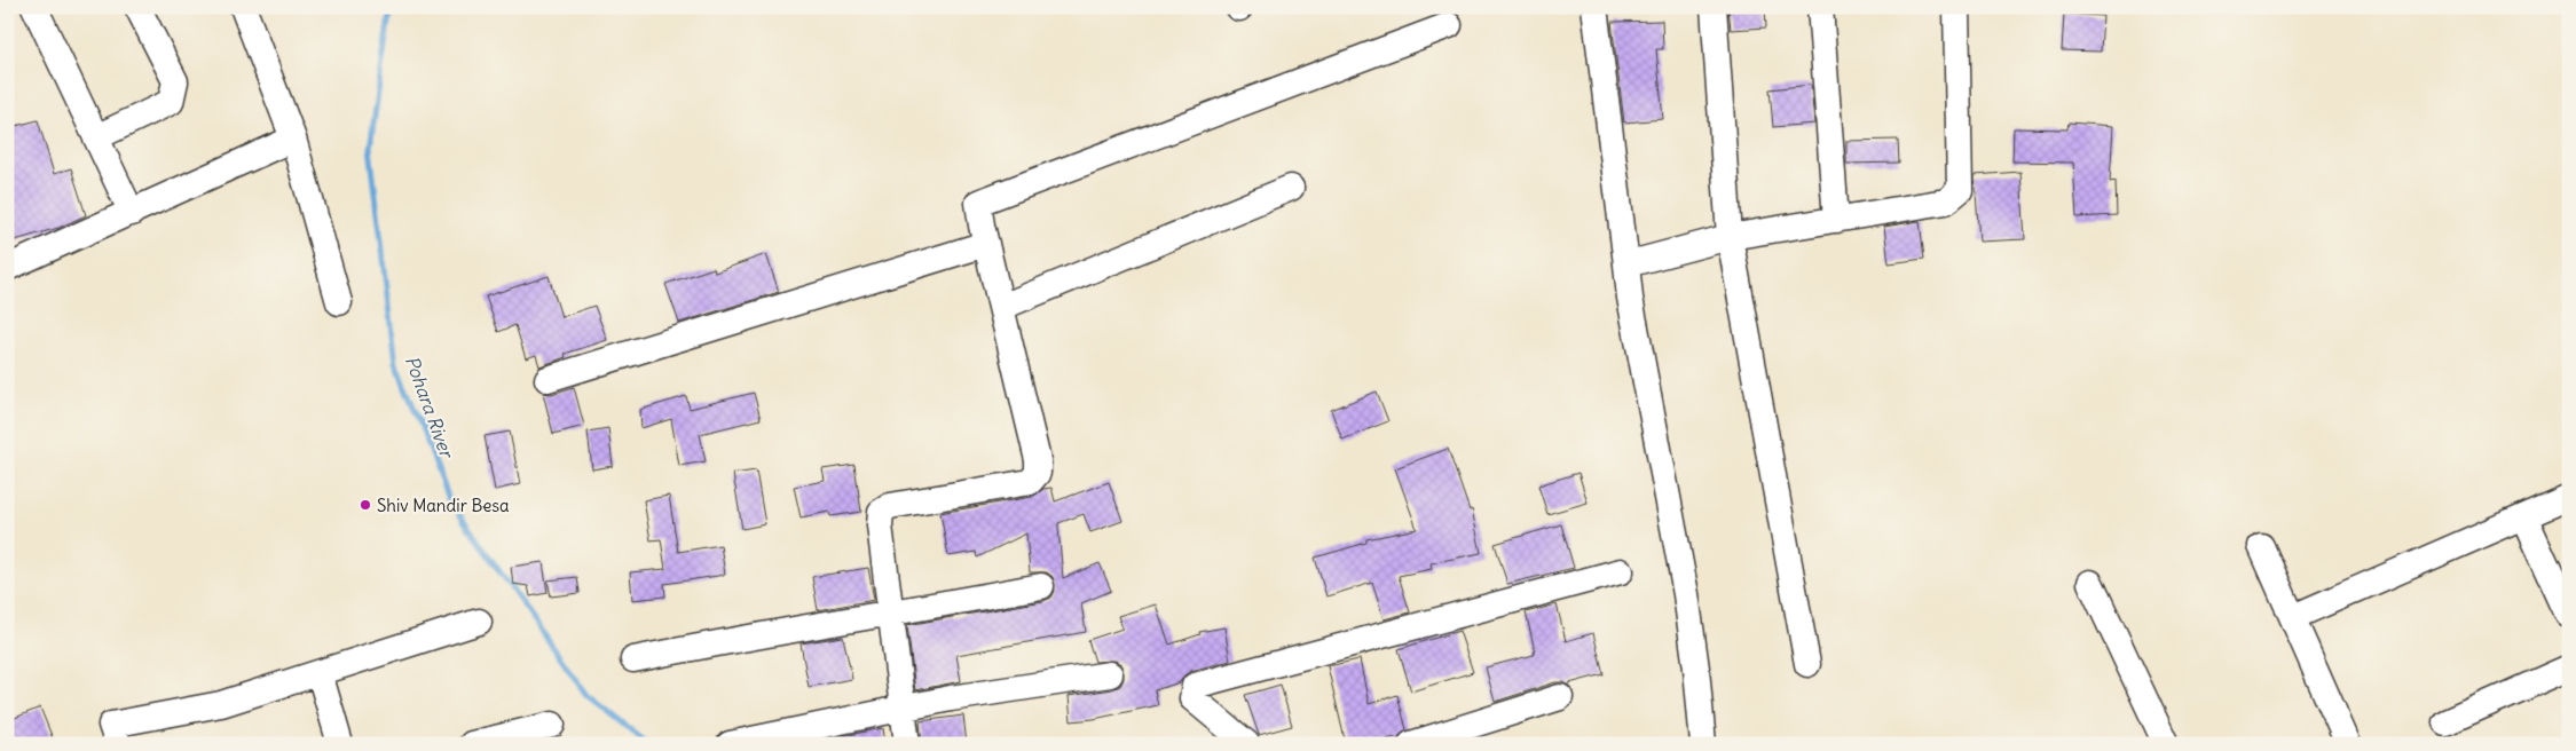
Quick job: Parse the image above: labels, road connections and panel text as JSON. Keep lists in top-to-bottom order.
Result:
{
  "water": ["Pohara River"],
  "places": ["Shiv Mandir Besa"]
}
